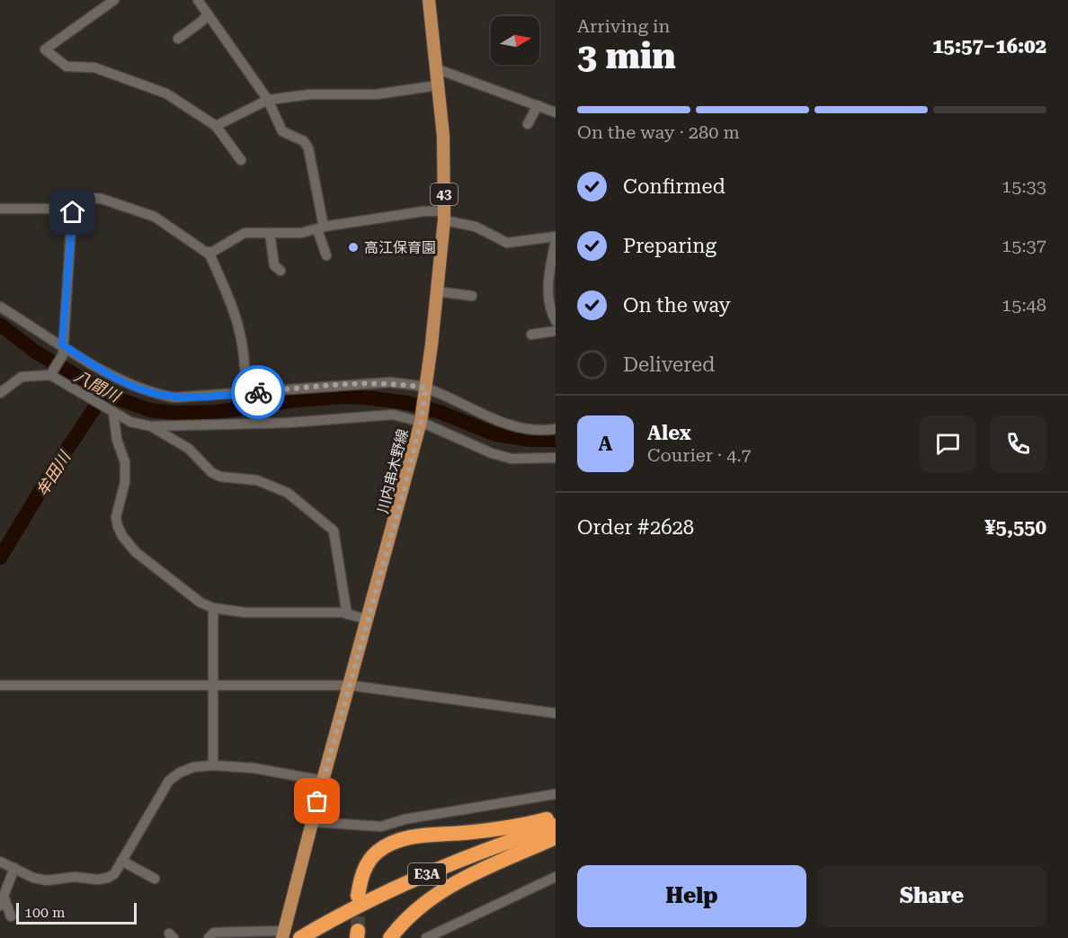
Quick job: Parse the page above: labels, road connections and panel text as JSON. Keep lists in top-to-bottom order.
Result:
{
  "streets": {
    "highway": ["E3A"],
    "main road": ["43", "川内串木野線"]
  },
  "water": ["八間川", "牟田川"],
  "places": ["高江保育園"],
  "scale_bar": "100 m",
  "north": "right",
  "page": {
    "heading": ["3 min", "Arriving in", "15:57–16:02"],
    "panel": [
      "Alex",
      "Courier · 4.7",
      "Order #2628",
      "¥5,550"
    ],
    "bar": "On the way · 280 m",
    "list": [
      ["Confirmed", "15:33"],
      ["Preparing", "15:37"],
      ["On the way", "15:48"],
      "Delivered"
    ],
    "round": "A",
    "buttons": ["Help", "Share"],
    "scale": "100 m"
  }
}
